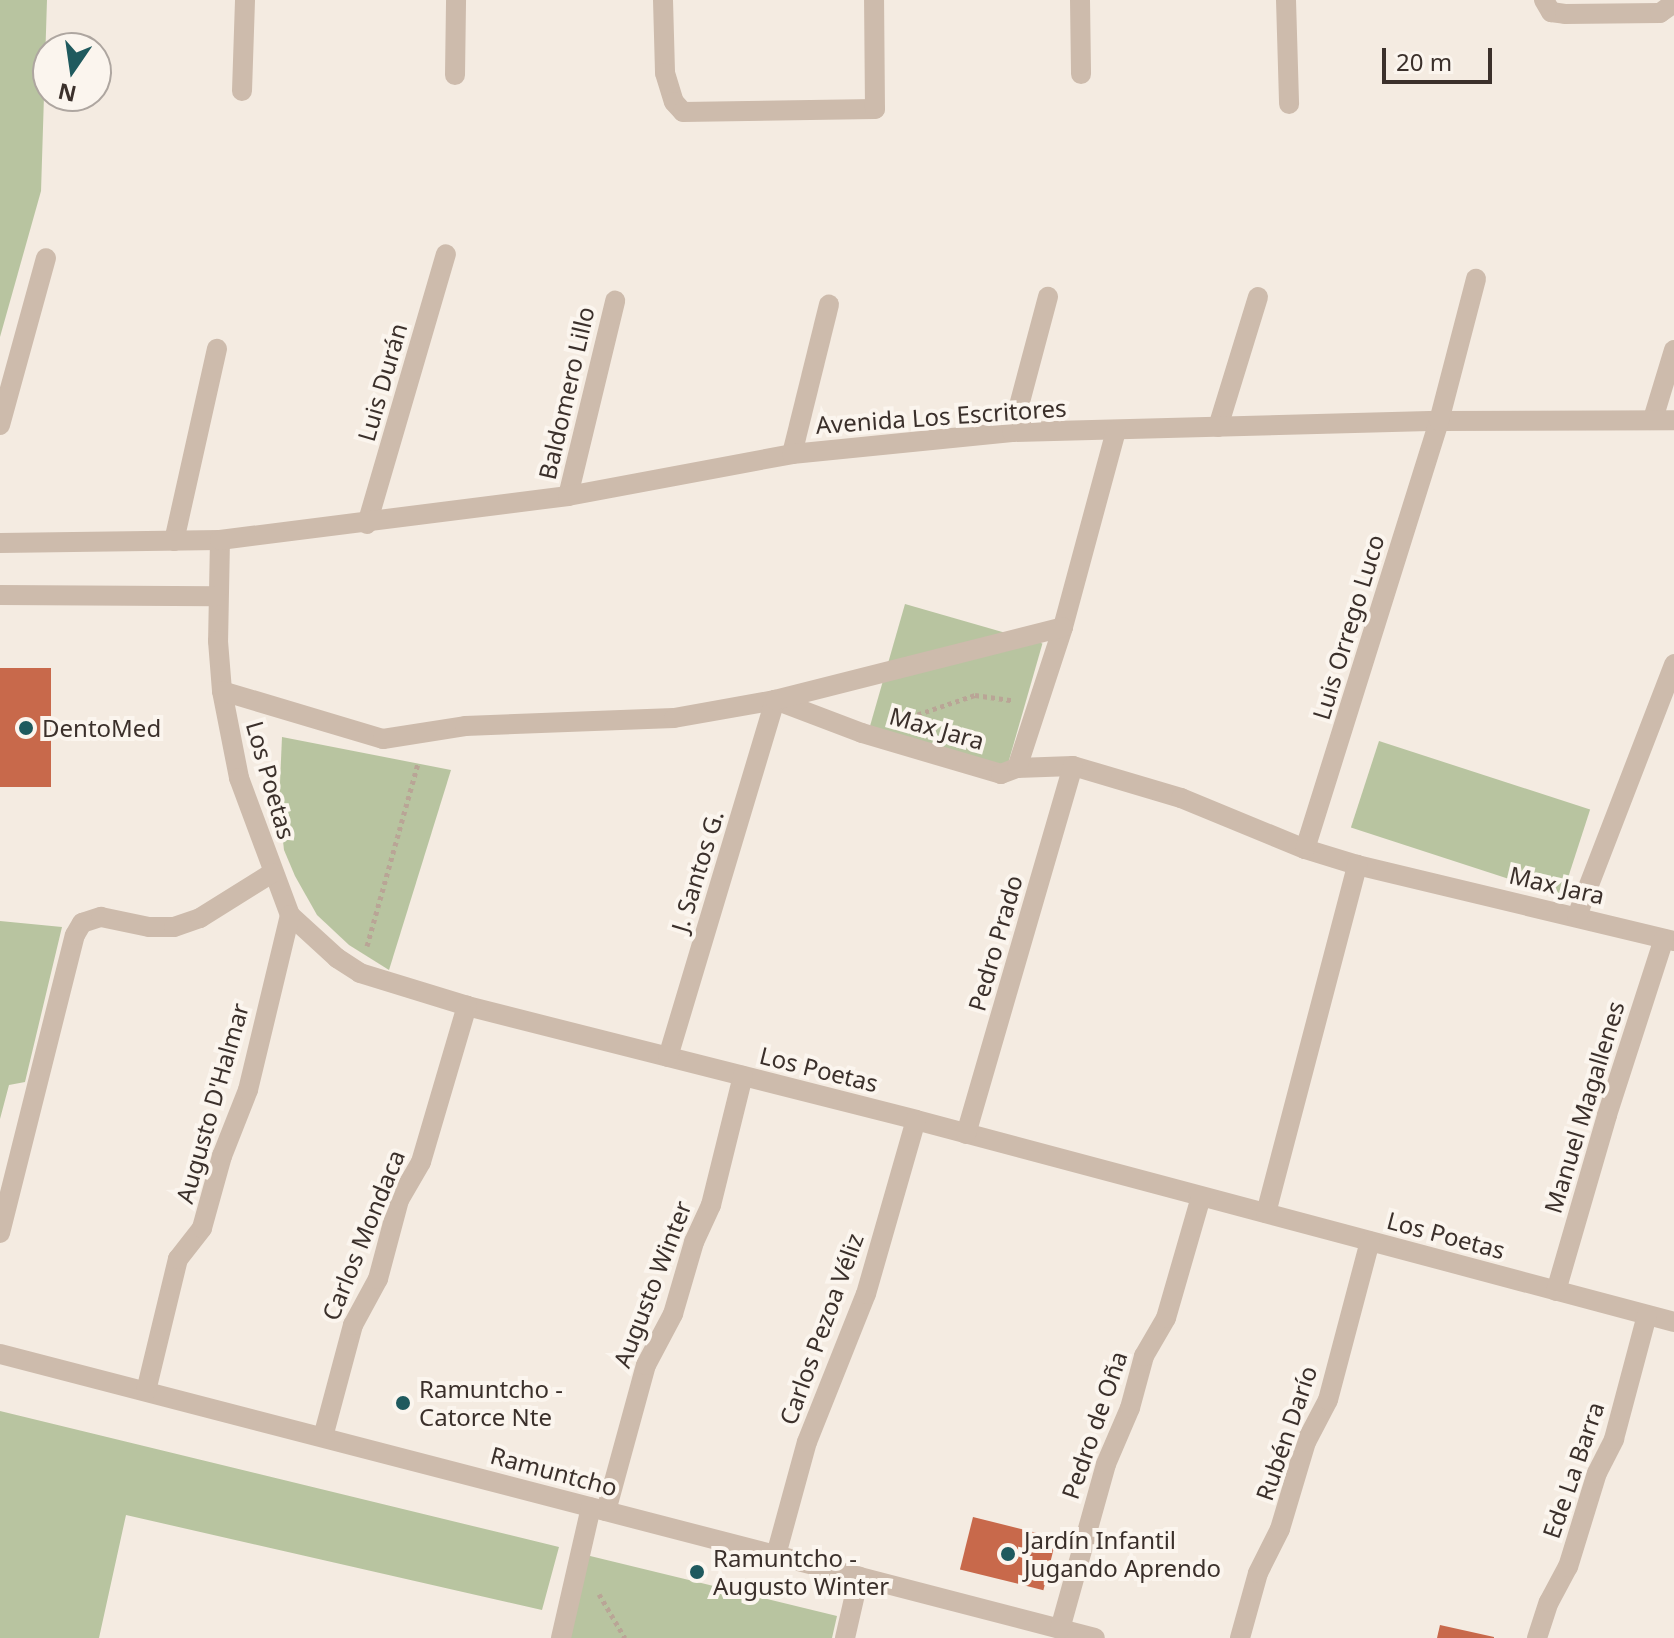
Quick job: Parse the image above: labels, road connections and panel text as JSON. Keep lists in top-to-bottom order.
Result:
{
  "streets": {
    "street": [
      "Luis Durán",
      "Baldomero Lillo",
      "Avenida Los Escritores",
      "Luis Orrego Luco",
      "Max Jara",
      "Los Poetas",
      "J. Santos G.",
      "Pedro Prado",
      "Augusto D'Halmar",
      "Manuel Magallenes",
      "Carlos Mondaca",
      "Augusto Winter",
      "Carlos Pezoa Véliz",
      "Pedro de Oña",
      "Rubén Darío",
      "Ede La Barra",
      "Ramuntcho"
    ]
  },
  "crossings": [
    ["Luis Durán", "Avenida Los Escritores"],
    ["Baldomero Lillo", "Avenida Los Escritores"],
    ["Avenida Los Escritores", "Luis Orrego Luco"],
    ["Luis Orrego Luco", "Max Jara"],
    ["Max Jara", "J. Santos G."],
    ["Max Jara", "Pedro Prado"],
    ["Max Jara", "Manuel Magallenes"],
    ["Los Poetas", "J. Santos G."],
    ["Los Poetas", "Pedro Prado"],
    ["Los Poetas", "Augusto D'Halmar"],
    ["Los Poetas", "Manuel Magallenes"],
    ["Los Poetas", "Carlos Mondaca"],
    ["Los Poetas", "Augusto Winter"],
    ["Los Poetas", "Carlos Pezoa Véliz"],
    ["Los Poetas", "Pedro de Oña"],
    ["Los Poetas", "Rubén Darío"],
    ["Los Poetas", "Ede La Barra"],
    ["Augusto D'Halmar", "Ramuntcho"],
    ["Carlos Mondaca", "Ramuntcho"],
    ["Augusto Winter", "Ramuntcho"],
    ["Carlos Pezoa Véliz", "Ramuntcho"],
    ["Pedro de Oña", "Ramuntcho"]
  ],
  "places": [
    "DentoMed",
    "Ramuntcho - Catorce Nte",
    "Jardín Infantil Jugando Aprendo",
    "Ramuntcho - Augusto Winter"
  ],
  "scale_bar": "20 m",
  "north": "bottom"
}
